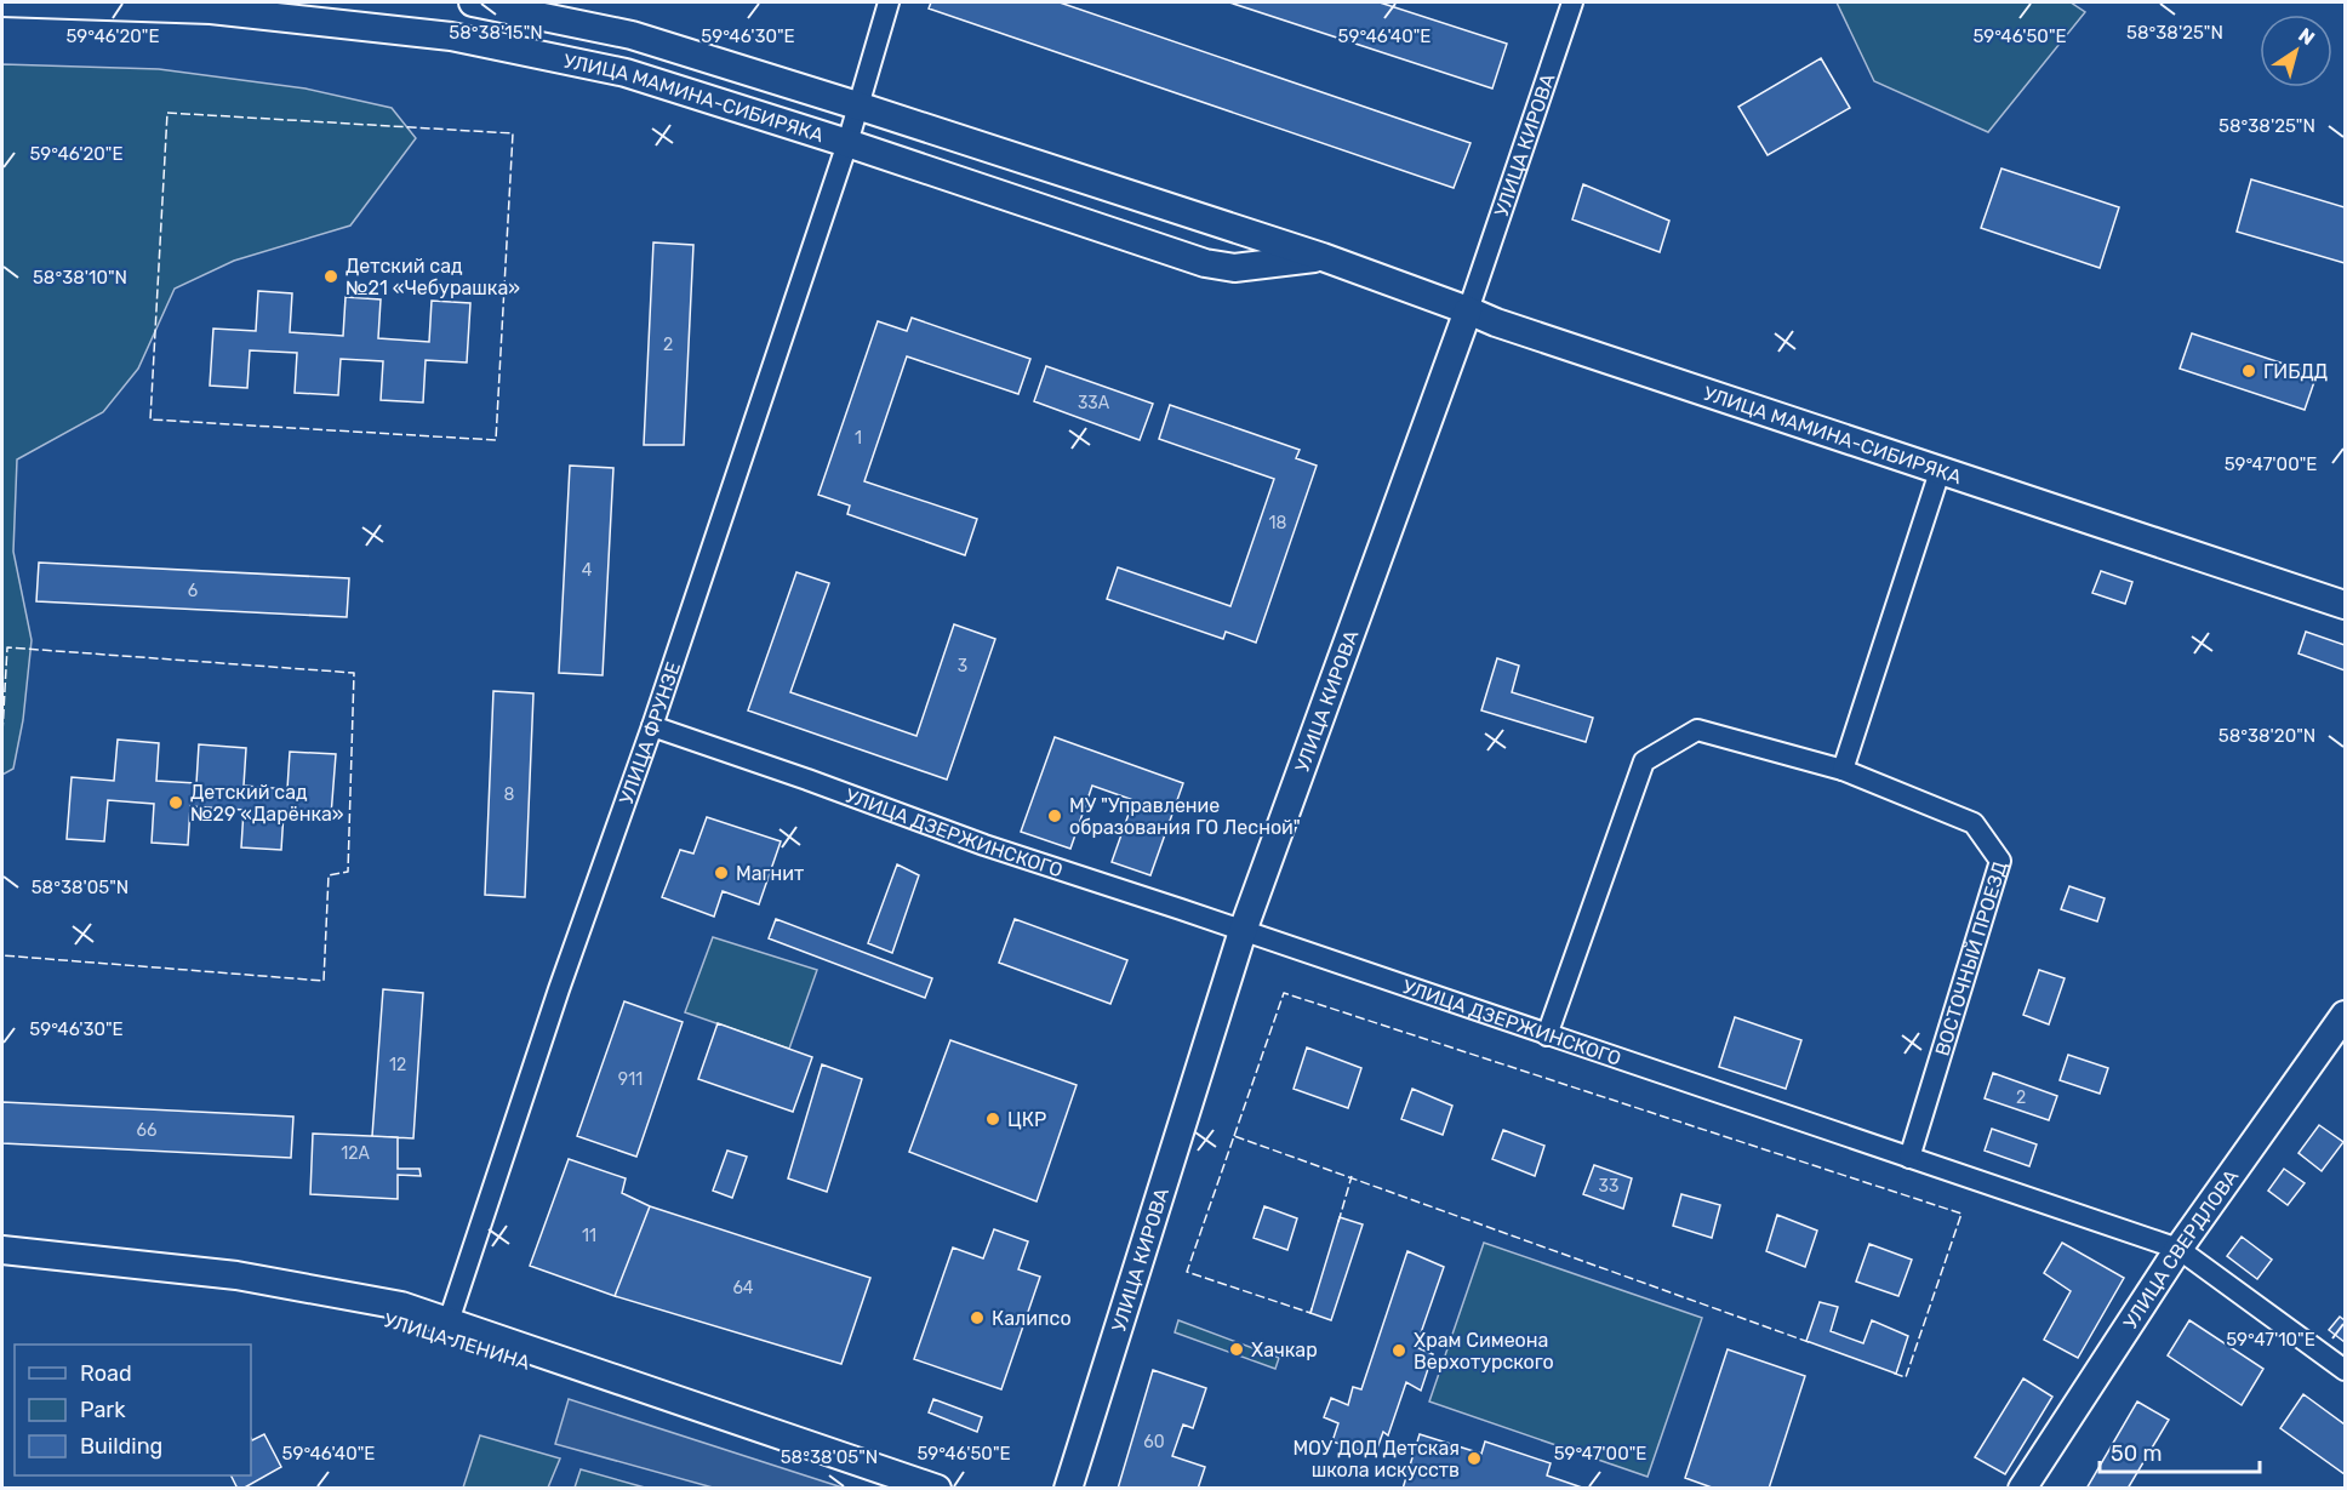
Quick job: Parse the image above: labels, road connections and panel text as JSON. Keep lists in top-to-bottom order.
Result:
{
  "streets": {
    "main road": [
      "УЛИЦА МАМИНА-СИБИРЯКА",
      "УЛИЦА КИРОВА",
      "УЛИЦА СВЕРДЛОВА",
      "УЛИЦА ЛЕНИНА"
    ],
    "street": ["УЛИЦА ФРУНЗЕ", "УЛИЦА ДЗЕРЖИНСКОГО", "ВОСТОЧНЫЙ ПРОЕЗД"]
  },
  "crossings": [
    ["УЛИЦА МАМИНА-СИБИРЯКА", "УЛИЦА КИРОВА"],
    ["УЛИЦА МАМИНА-СИБИРЯКА", "УЛИЦА ФРУНЗЕ"],
    ["УЛИЦА КИРОВА", "УЛИЦА ДЗЕРЖИНСКОГО"],
    ["УЛИЦА ФРУНЗЕ", "УЛИЦА ДЗЕРЖИНСКОГО"],
    ["УЛИЦА ФРУНЗЕ", "УЛИЦА ЛЕНИНА"],
    ["УЛИЦА ДЗЕРЖИНСКОГО", "ВОСТОЧНЫЙ ПРОЕЗД"],
    ["УЛИЦА ДЗЕРЖИНСКОГО", "УЛИЦА СВЕРДЛОВА"]
  ],
  "places": [
    "Детский сад №21 «Чебурашка»",
    "ГИБДД",
    "Детский сад №29 «Дарёнка»",
    "МУ \"Управление образования ГО Лесной\"",
    "Магнит",
    "ЦКР",
    "Калипсо",
    "Хачкар",
    "Храм Симеона Верхотурского",
    "МОУ ДОД Детская школа искусств"
  ],
  "house_numbers": [
    "2",
    "33А",
    "1",
    "18",
    "4",
    "6",
    "3",
    "8",
    "12",
    "911",
    "2",
    "66",
    "12А",
    "33",
    "11",
    "64",
    "60"
  ],
  "legend": ["Road", "Park", "Building"],
  "scale_bar": "50 m",
  "north": "top right",
  "coordinates": [
    "58°38'15\"N",
    "58°38'25\"N",
    "59°46'30\"E",
    "59°46'40\"E",
    "59°46'50\"E",
    "59°46'20\"E",
    "58°38'10\"N",
    "59°47'00\"E",
    "58°38'20\"N",
    "58°38'05\"N",
    "59°47'10\"E"
  ]
}
